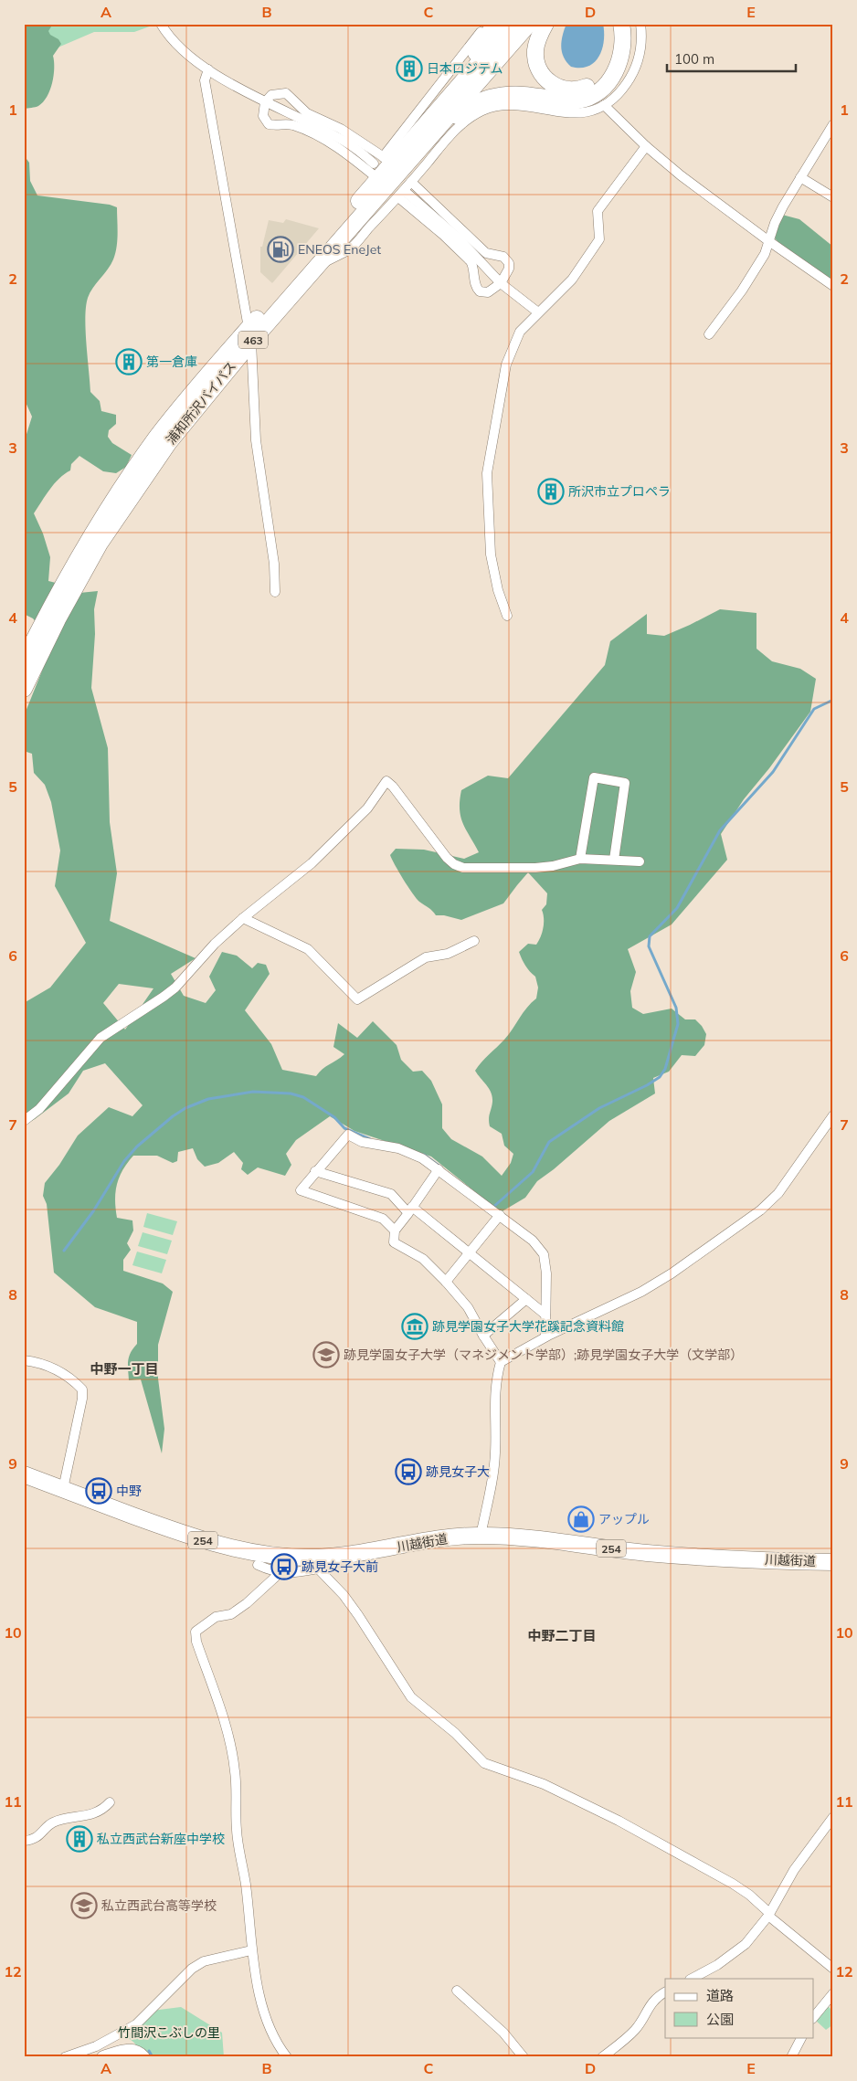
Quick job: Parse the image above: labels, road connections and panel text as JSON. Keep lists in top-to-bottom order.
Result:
{
  "streets": {
    "highway": [
      "463",
      "浦和所沢バイパス",
      "254",
      "川越街道"
    ]
  },
  "districts": ["中野一丁目", "中野二丁目"],
  "parks": ["竹間沢こぶしの里"],
  "places": {
    "building": [
      "日本ロジテム",
      "第一倉庫",
      "所沢市立プロペラ",
      "私立西武台新座中学校"
    ],
    "fuel station": ["ENEOS EneJet"],
    "museum": ["跡見学園女子大学花蹊記念資料館"],
    "school or university": ["跡見学園女子大学（マネジメント学部）;跡見学園女子大学（文学部）", "私立西武台高等学校"],
    "bus stop": ["跡見女子大", "中野", "跡見女子大前"],
    "shop": ["アップル"]
  },
  "legend": ["道路", "公園"],
  "scale_bar": "100 m",
  "grid": {
    "columns": [
      "A",
      "B",
      "C",
      "D",
      "E"
    ],
    "rows": [
      "1",
      "2",
      "3",
      "4",
      "5",
      "6",
      "7",
      "8",
      "9",
      "10",
      "11",
      "12"
    ]
  }
}
